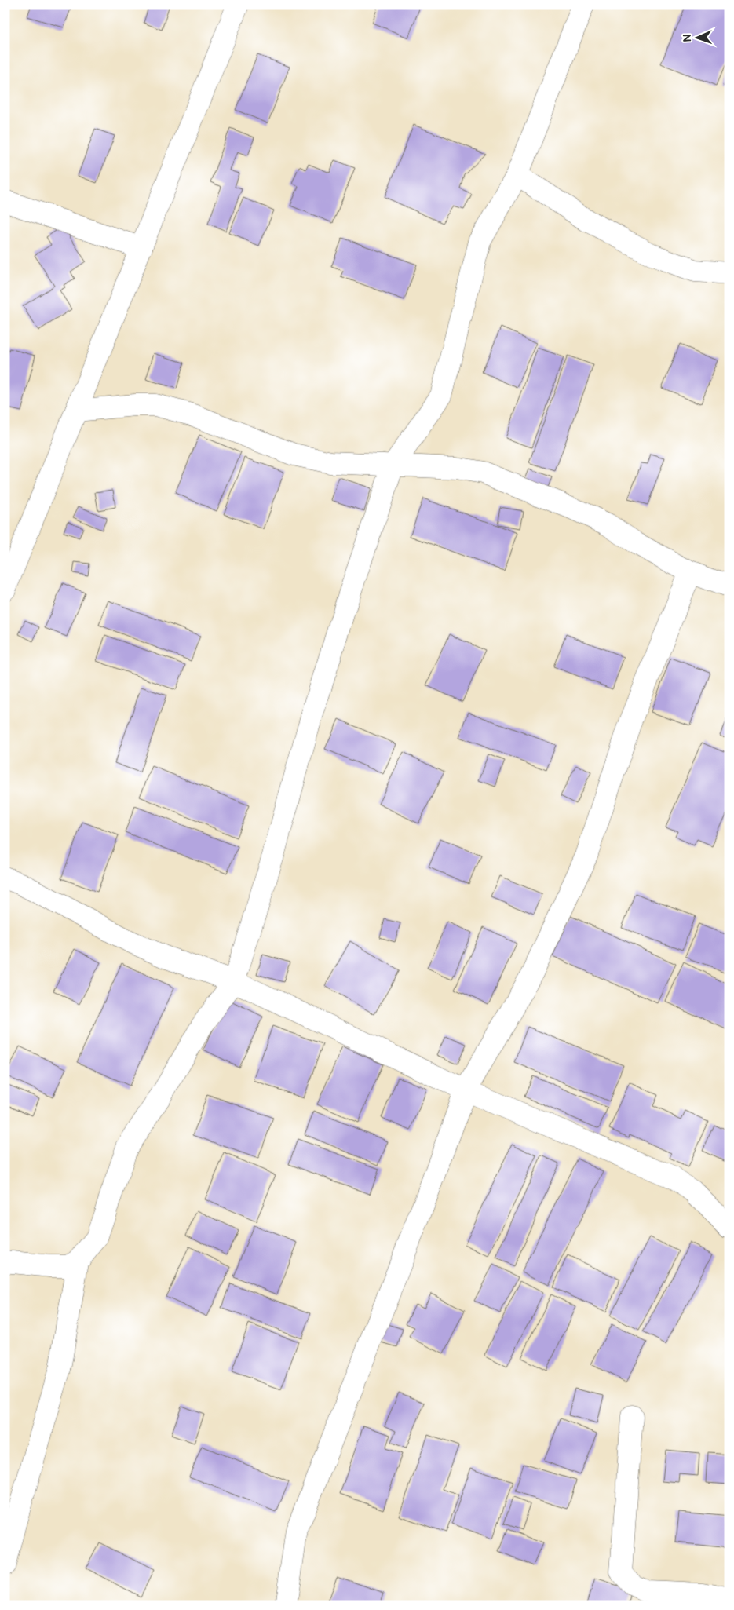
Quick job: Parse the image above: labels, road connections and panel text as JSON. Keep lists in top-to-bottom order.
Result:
{
  "north": "left"
}
